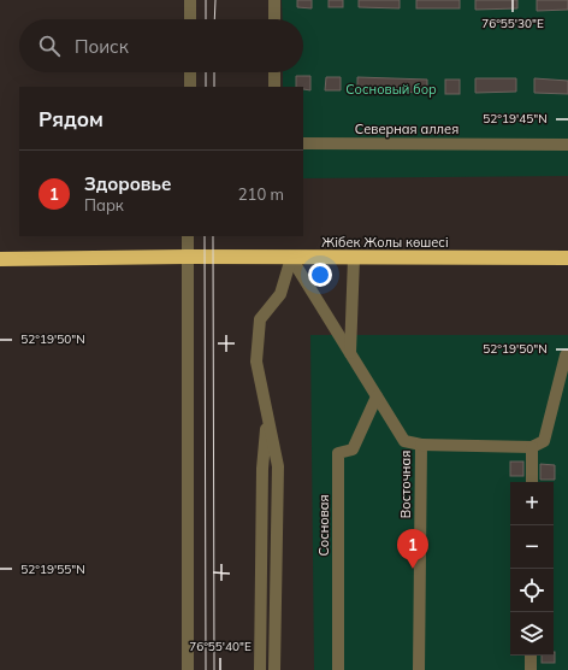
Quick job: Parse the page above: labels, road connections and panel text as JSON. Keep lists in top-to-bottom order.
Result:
{
  "streets": {
    "highway": ["Жібек Жолы көшесі"],
    "street": ["Северная аллея", "Восточная", "Сосновая"]
  },
  "crossings": [
    ["Жібек Жолы көшесі", "Восточная"],
    ["Восточная", "Сосновая"]
  ],
  "parks": ["Сосновый бор"],
  "page": {
    "search": "Поиск",
    "heading": "Рядом",
    "list": [
      {
        "mark": "1",
        "name": "Здоровье",
        "note": "Парк",
        "value": "210 m"
      }
    ],
    "map_buttons": ["+", "−"],
    "pins": "1"
  },
  "coordinates": [
    "76°55'30\"E",
    "52°19'45\"N",
    "52°19'50\"N",
    "52°19'55\"N",
    "76°55'40\"E"
  ]
}
